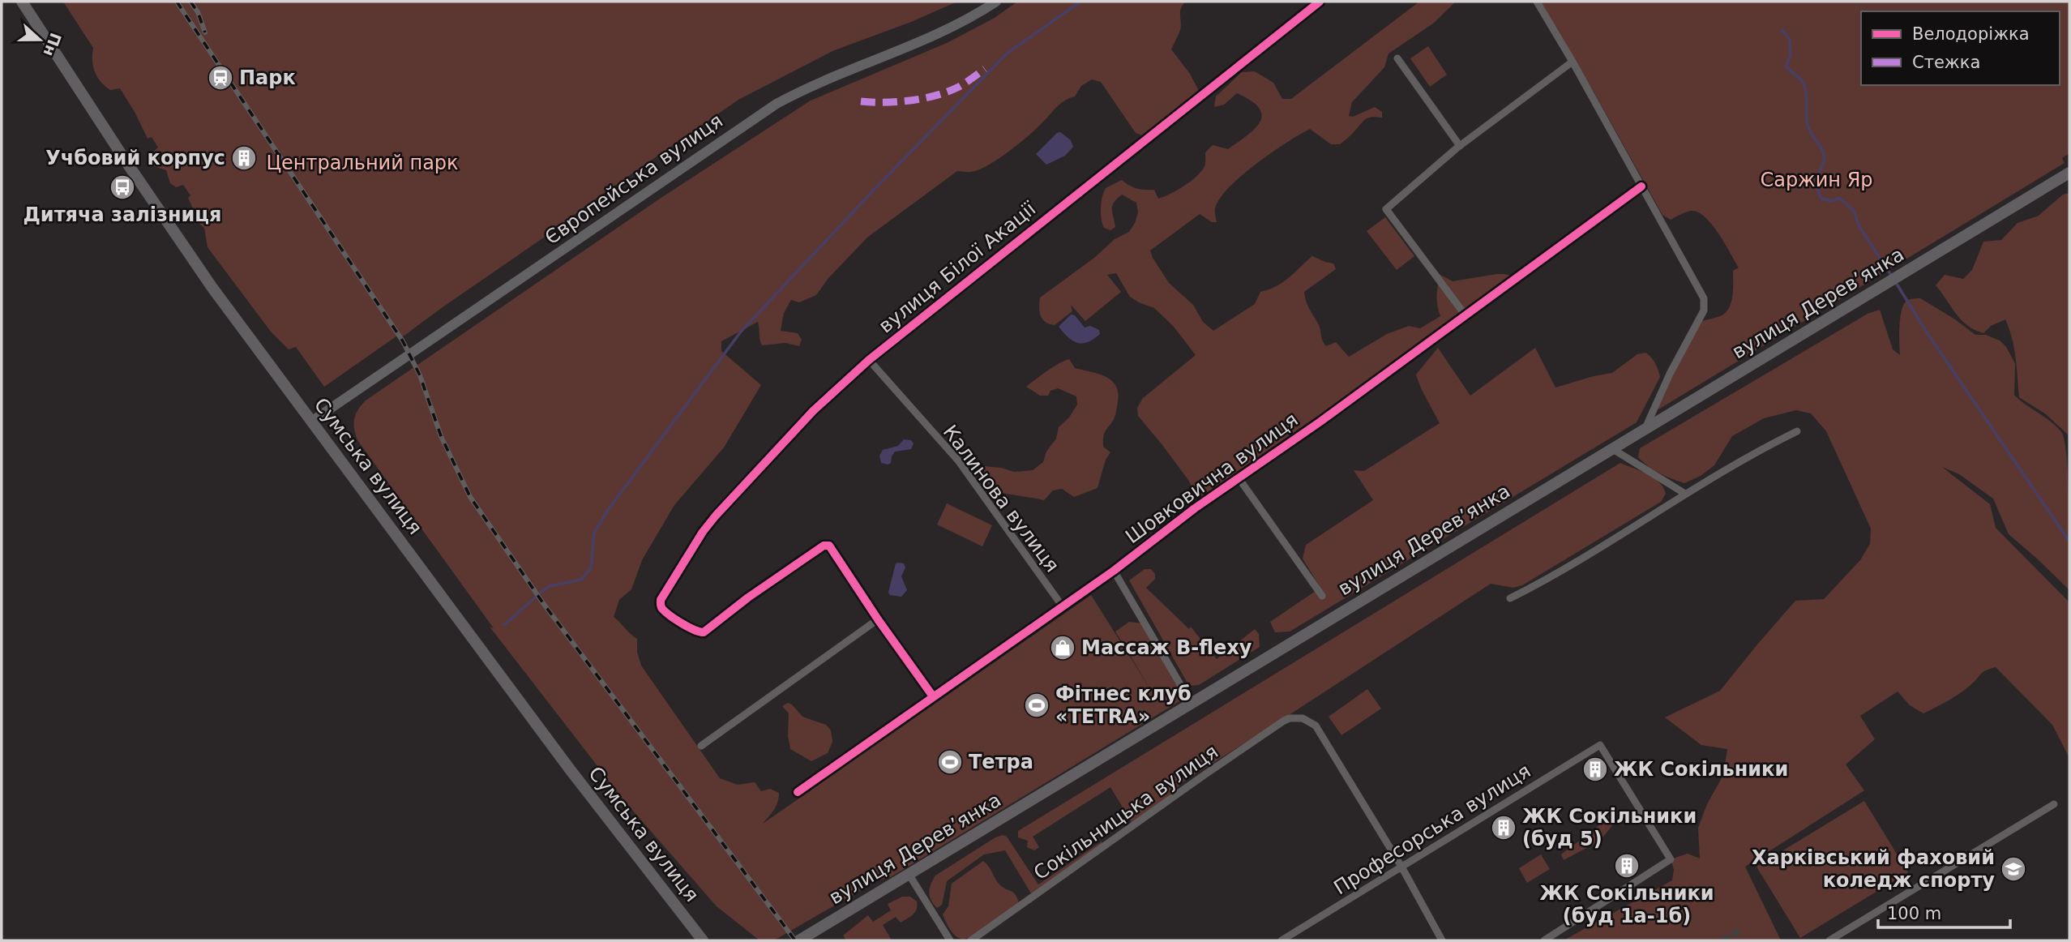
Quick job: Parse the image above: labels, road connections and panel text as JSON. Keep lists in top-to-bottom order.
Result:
{
  "streets": {
    "main road": ["Європейська вулиця", "вулиця Дерев’янка", "Сумська вулиця"],
    "street": [
      "вулиця Білої Акації",
      "Шовковична вулиця",
      "Калинова вулиця",
      "Сокільницька вулиця",
      "Професорська вулиця"
    ]
  },
  "crossings": [
    ["Європейська вулиця", "Сумська вулиця"],
    ["вулиця Білої Акації", "Калинова вулиця"],
    ["Шовковична вулиця", "Калинова вулиця"],
    ["Сокільницька вулиця", "Професорська вулиця"]
  ],
  "parks": ["Центральний парк", "Саржин Яр"],
  "places": {
    "station": ["Парк"],
    "building": [
      "Учбовий корпус",
      "ЖК Сокільники",
      "ЖК Сокільники (буд 5)",
      "ЖК Сокільники (буд 1а-1б)"
    ],
    "bus stop": ["Дитяча залізниця"],
    "shop": ["Массаж B-flexy"],
    "sports": ["Фітнес клуб «TETRA»", "Тетра"],
    "school or university": ["Харківський фаховий коледж спорту"]
  },
  "legend": ["Велодоріжка", "Стежка"],
  "scale_bar": "100 m",
  "north": "right"
}
